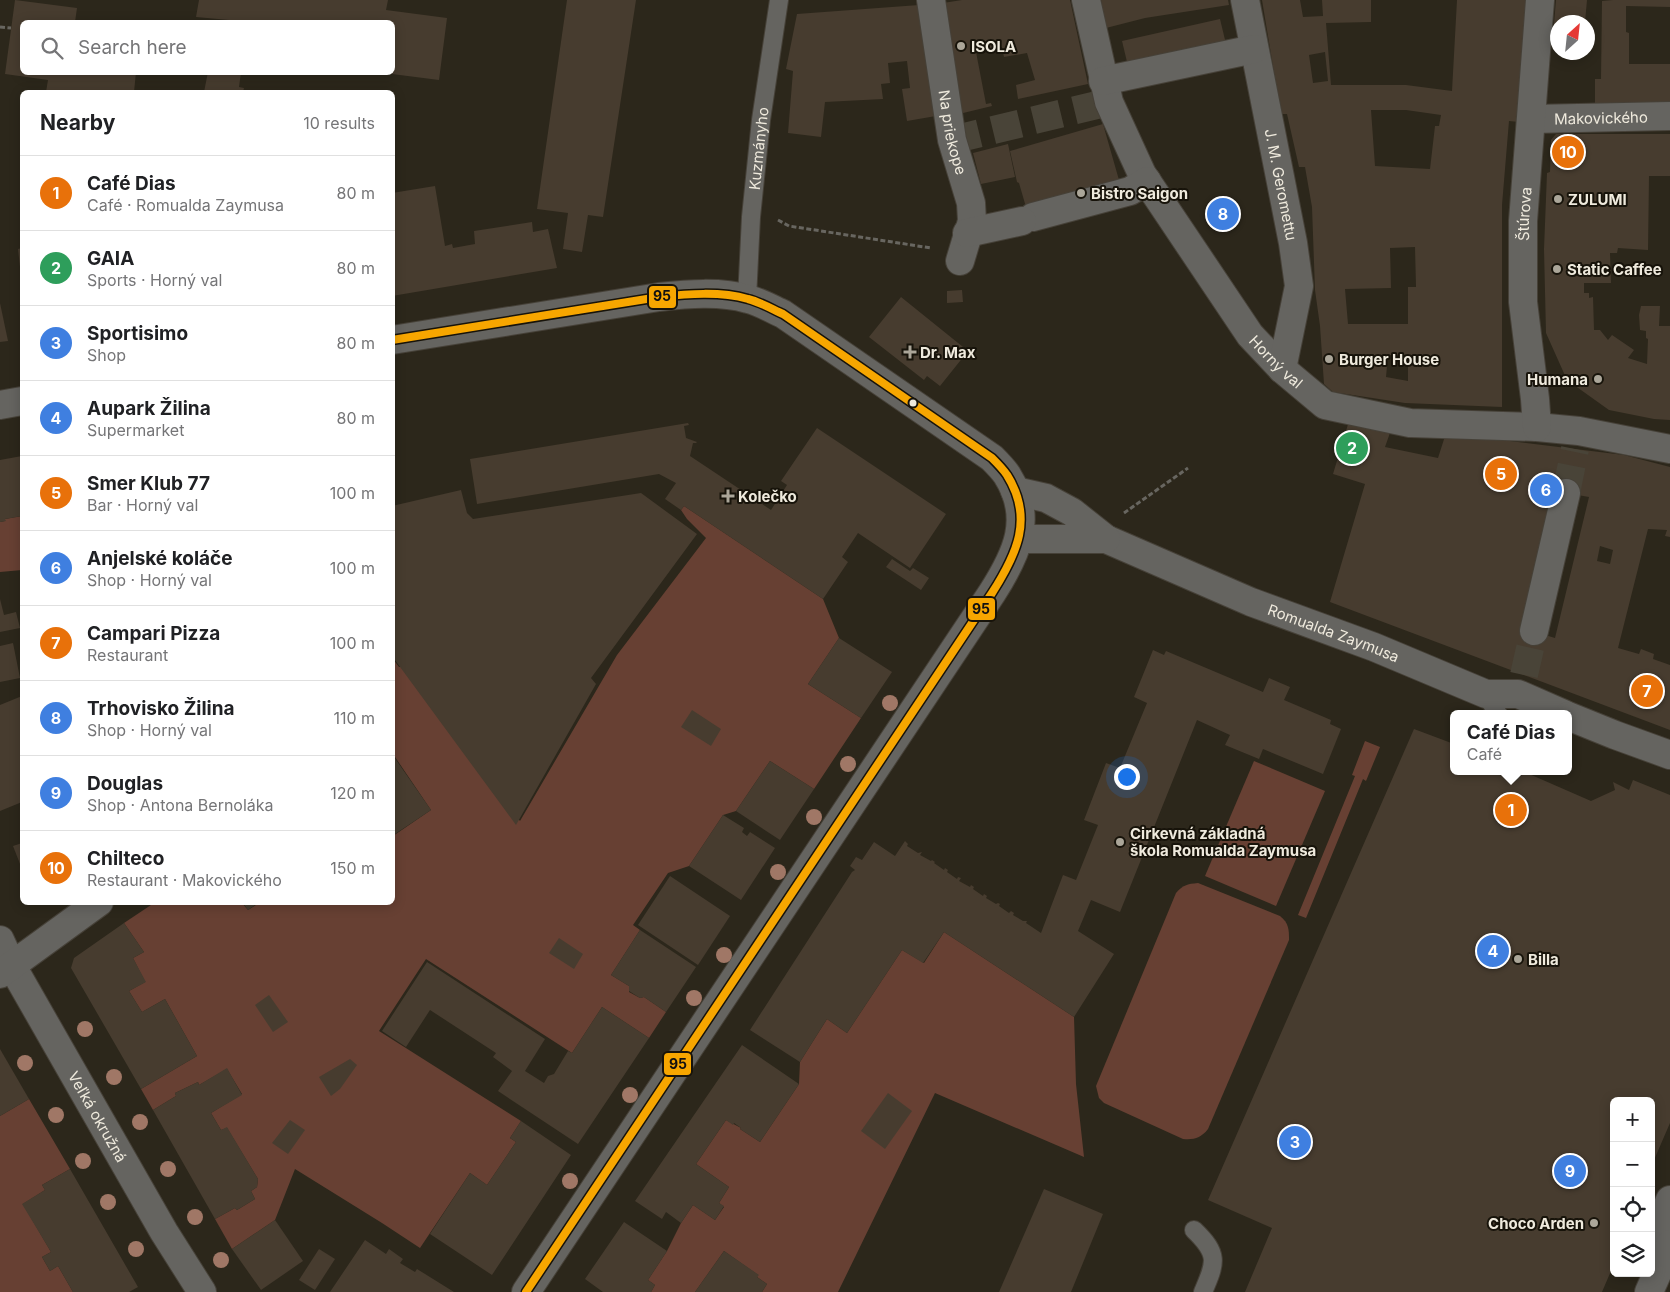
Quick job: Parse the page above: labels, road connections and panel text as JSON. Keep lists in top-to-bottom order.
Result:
{
  "streets": {
    "street": [
      "Makovického",
      "Na priekope",
      "J. M. Geromettu",
      "Štúrova",
      "Horný val",
      "Romualda Zaymusa",
      "Veľká okružná"
    ],
    "lane": ["Kuzmányho"]
  },
  "crossings": [
    ["Makovického", "Štúrova"],
    ["J. M. Geromettu", "Horný val"],
    ["Štúrova", "Horný val"]
  ],
  "places": {
    "other": [
      "ISOLA",
      "Bistro Saigon",
      "ZULUMI",
      "Static Caffee",
      "Burger House",
      "Humana",
      "Cirkevná základná škola Romualda Zaymusa",
      "Billa",
      "Choco Arden"
    ],
    "health": ["Dr. Max", "Kolečko"]
  },
  "lines": ["transit line 95"],
  "north": "top right",
  "page": {
    "search": "Search here",
    "heading": ["Nearby", "10 results"],
    "pins": [
      "10",
      "8",
      "2",
      "5",
      "6",
      "7",
      "1",
      "4",
      "3",
      "9"
    ],
    "list": [
      {
        "mark": "1",
        "name": "Café Dias",
        "note": "Café · Romualda Zaymusa",
        "value": "80 m"
      },
      {
        "mark": "2",
        "name": "GAIA",
        "note": "Sports · Horný val",
        "value": "80 m"
      },
      {
        "mark": "3",
        "name": "Sportisimo",
        "note": "Shop",
        "value": "80 m"
      },
      {
        "mark": "4",
        "name": "Aupark Žilina",
        "note": "Supermarket",
        "value": "80 m"
      },
      {
        "mark": "5",
        "name": "Smer Klub 77",
        "note": "Bar · Horný val",
        "value": "100 m"
      },
      {
        "mark": "6",
        "name": "Anjelské koláče",
        "note": "Shop · Horný val",
        "value": "100 m"
      },
      {
        "mark": "7",
        "name": "Campari Pizza",
        "note": "Restaurant",
        "value": "100 m"
      },
      {
        "mark": "8",
        "name": "Trhovisko Žilina",
        "note": "Shop · Horný val",
        "value": "110 m"
      },
      {
        "mark": "9",
        "name": "Douglas",
        "note": "Shop · Antona Bernoláka",
        "value": "120 m"
      },
      {
        "mark": "10",
        "name": "Chilteco",
        "note": "Restaurant · Makovického",
        "value": "150 m"
      }
    ],
    "popup": ["Café Dias", "Café"],
    "map_buttons": ["+", "−"]
  }
}
